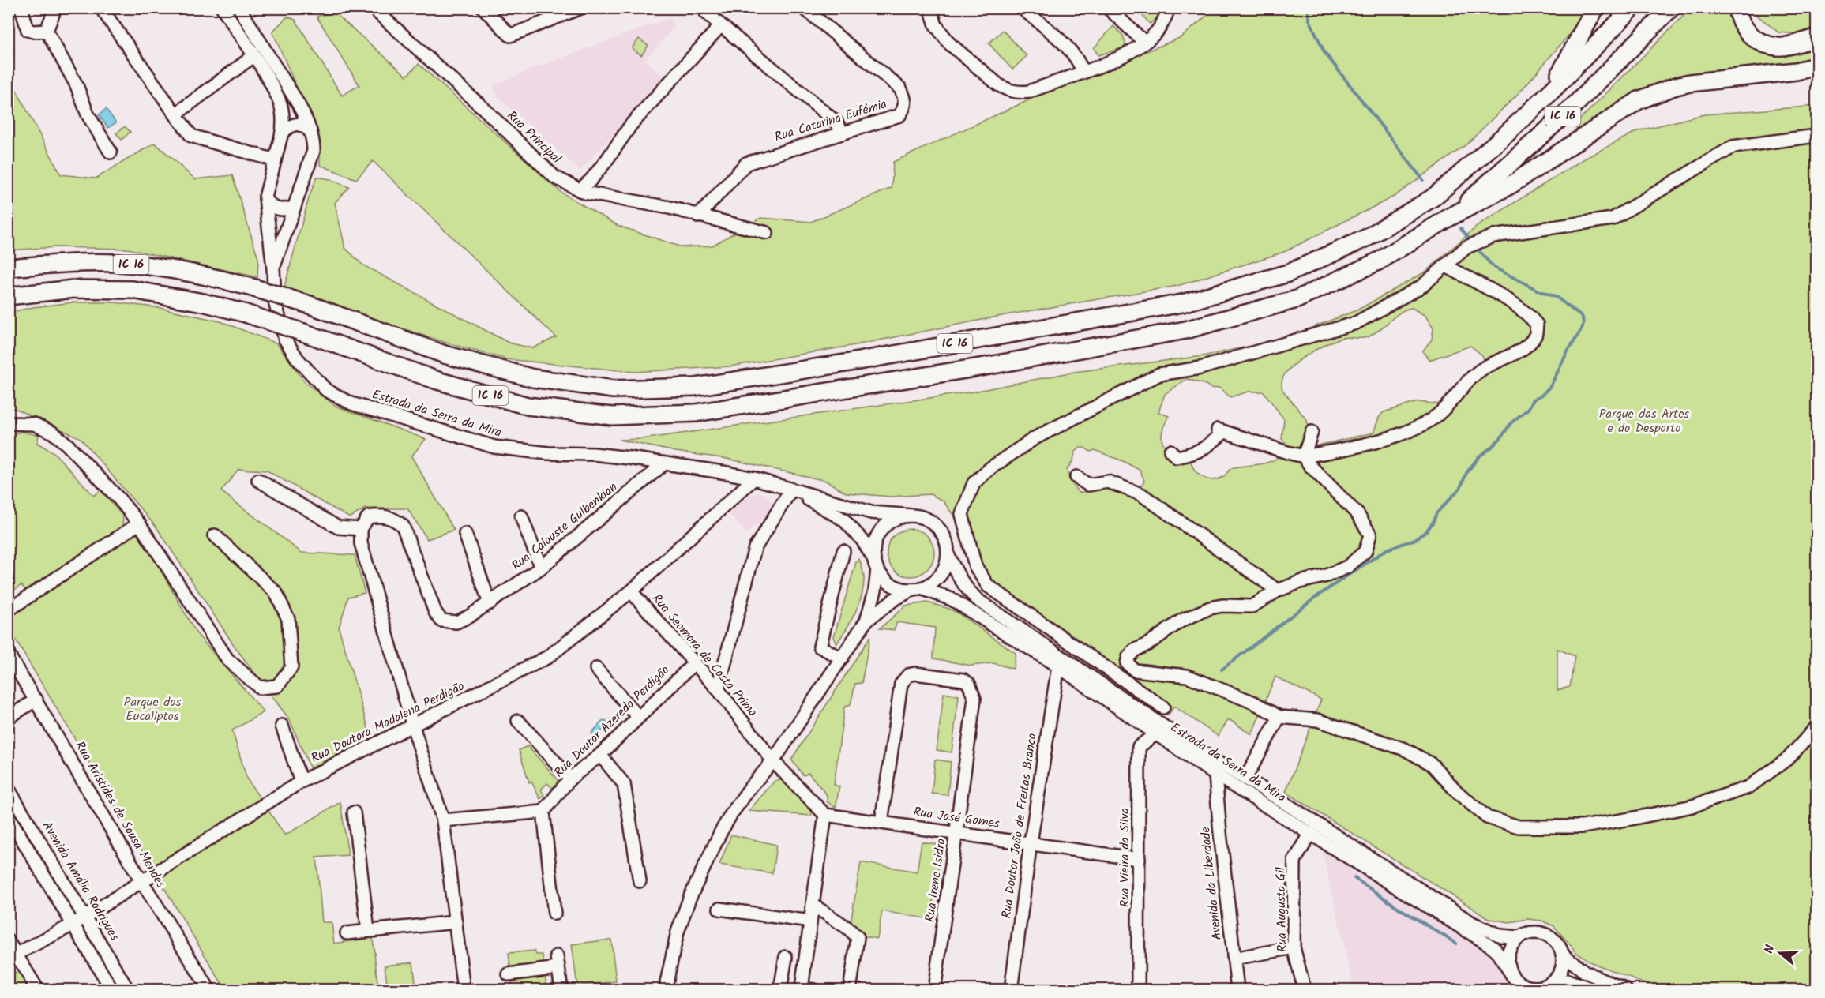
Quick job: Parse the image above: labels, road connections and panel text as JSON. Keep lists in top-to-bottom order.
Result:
{
  "streets": {
    "highway": ["IC 16"],
    "street": [
      "Rua Catarina Eufémia",
      "Rua Principal",
      "Estrada da Serra da Mira",
      "Rua Calouste Gulbenkian",
      "Rua Seomora de Costa Primo",
      "Rua Doutor Azeredo Perdigão",
      "Rua Doutora Madalena Perdigão",
      "Rua Aristides de Sousa Mendes",
      "Rua José Gomes",
      "Rua Doutor João de Freitas Branco",
      "Rua Vieira da Silva",
      "Rua Irene Isidro",
      "Avenida Amália Rodrigues",
      "Avenida da Liberdade",
      "Rua Augusto Gil"
    ]
  },
  "crossings": [
    ["Rua Catarina Eufémia", "Rua Principal"],
    ["Estrada da Serra da Mira", "Rua Calouste Gulbenkian"],
    ["Estrada da Serra da Mira", "Rua Doutora Madalena Perdigão"],
    ["Estrada da Serra da Mira", "Rua Doutor João de Freitas Branco"],
    ["Estrada da Serra da Mira", "Rua Vieira da Silva"],
    ["Estrada da Serra da Mira", "Avenida da Liberdade"],
    ["Estrada da Serra da Mira", "Rua Augusto Gil"],
    ["Rua Seomora de Costa Primo", "Rua Doutor Azeredo Perdigão"],
    ["Rua Seomora de Costa Primo", "Rua Doutora Madalena Perdigão"],
    ["Rua Seomora de Costa Primo", "Rua José Gomes"],
    ["Rua Doutora Madalena Perdigão", "Rua Aristides de Sousa Mendes"],
    ["Rua Doutora Madalena Perdigão", "Avenida Amália Rodrigues"],
    ["Rua José Gomes", "Rua Doutor João de Freitas Branco"],
    ["Rua José Gomes", "Rua Vieira da Silva"],
    ["Rua José Gomes", "Rua Irene Isidro"]
  ],
  "parks": ["Parque das Artes e do Desporto", "Parque dos Eucaliptos"],
  "north": "left"
}
